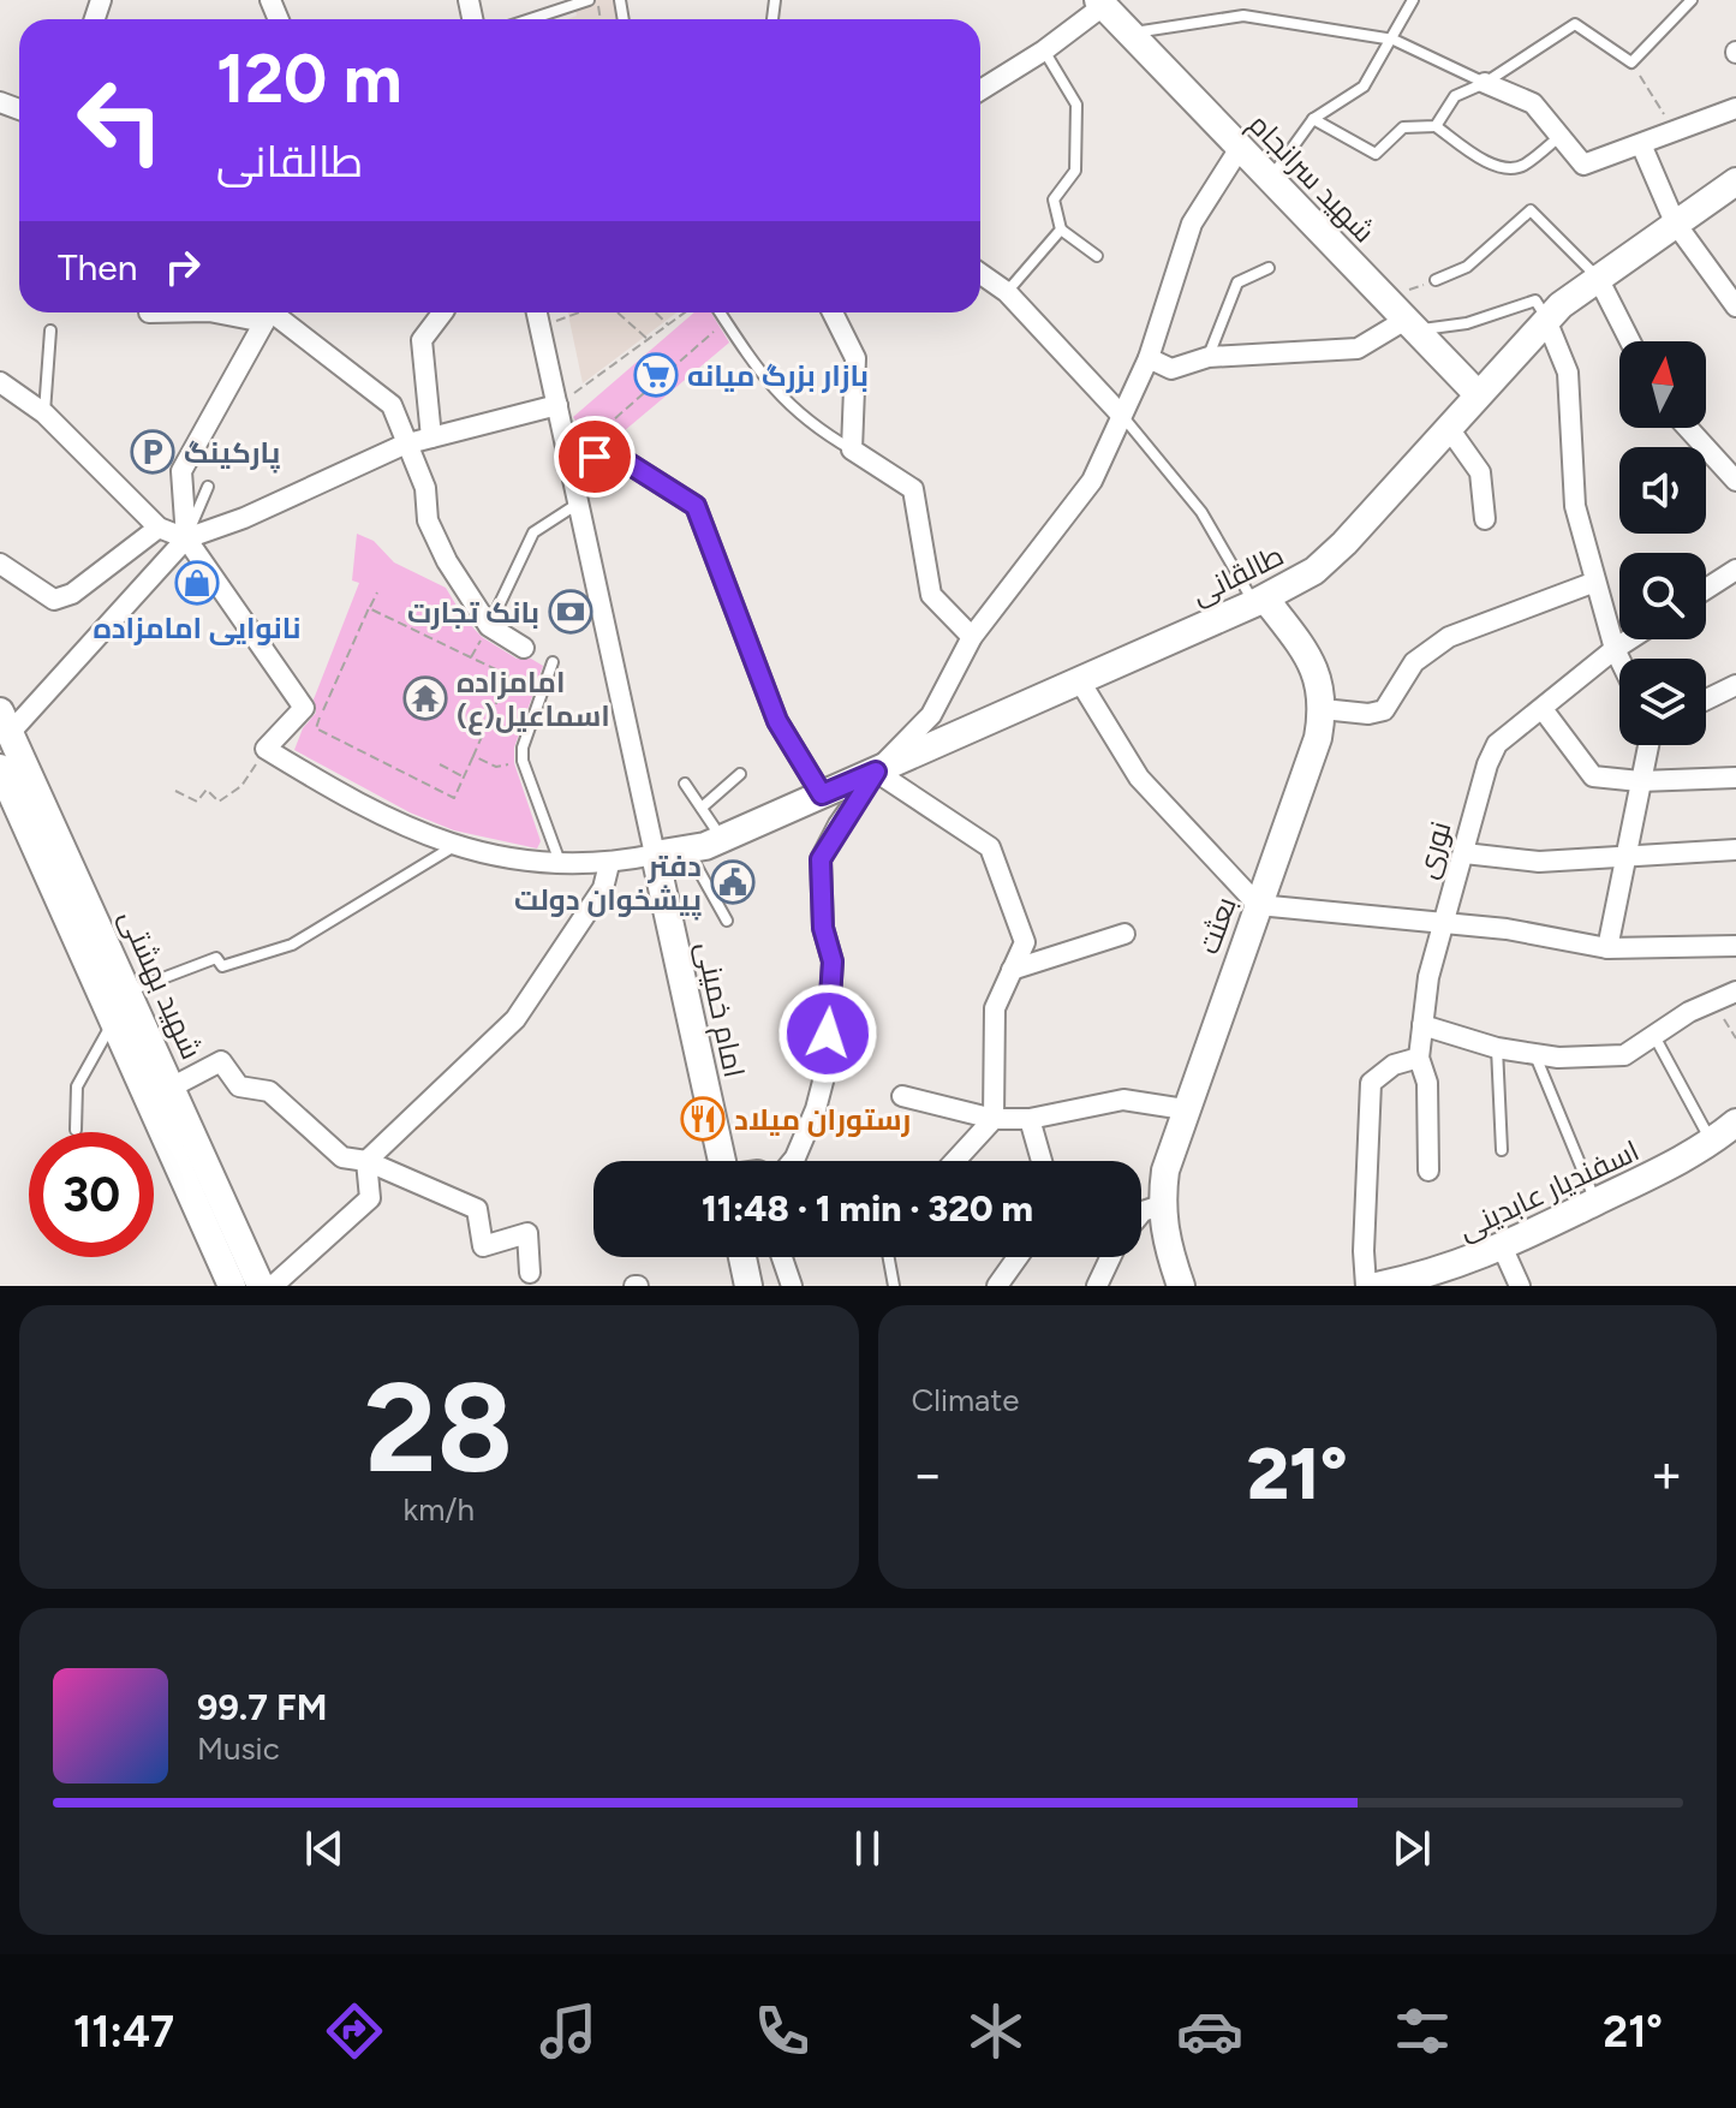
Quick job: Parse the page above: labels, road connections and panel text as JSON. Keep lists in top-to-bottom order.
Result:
{
  "streets": {
    "street": [
      "شهید سرانجام",
      "طالقانی",
      "نوری",
      "بعثت",
      "شهید بهشتی",
      "امام خمینی",
      "اسفندیار عابدینی"
    ]
  },
  "crossings": [
    ["شهید سرانجام", "طالقانی"],
    ["طالقانی", "بعثت"],
    ["طالقانی", "امام خمینی"]
  ],
  "places": {
    "supermarket": ["بازار بزرگ میانه"],
    "parking": ["پارکینگ"],
    "shop": ["نانوایی امامزاده"],
    "bank": ["بانک تجارت"],
    "temple": ["امامزاده اسماعیل(ع)"],
    "public building": ["دفتر پیشخوان دولت"],
    "restaurant": ["رستوران میلاد"]
  },
  "north": "top",
  "page": {
    "turn": ["120 m", "طالقانی"],
    "then": "Then",
    "limit": "30",
    "trip": "11:48 · 1 min · 320 m",
    "tile": [
      ["28", "km/h"],
      "Climate"
    ],
    "heat": ["−", "21°", "+"],
    "song": ["99.7 FM", "Music"],
    "tabs": ["11:47", "21°"]
  }
}
